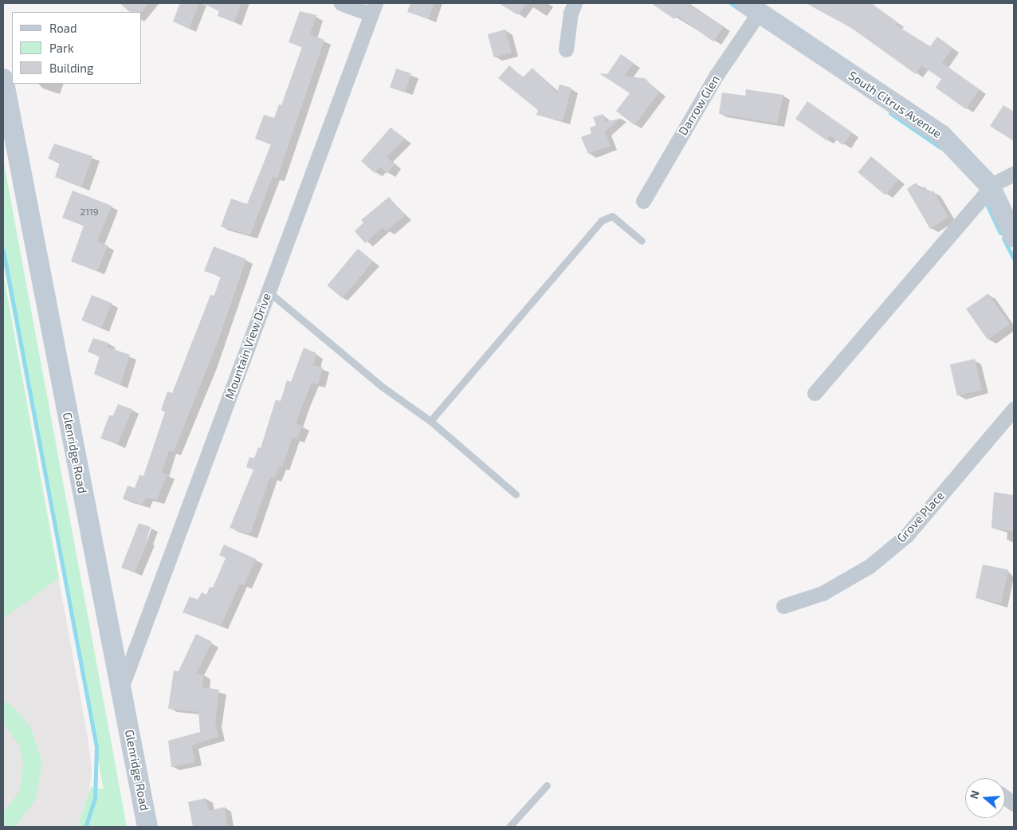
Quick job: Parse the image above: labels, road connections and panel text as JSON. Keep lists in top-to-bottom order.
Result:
{
  "streets": {
    "street": [
      "South Citrus Avenue",
      "Darrow Glen",
      "Mountain View Drive",
      "Glenridge Road",
      "Grove Place"
    ]
  },
  "crossings": [
    ["South Citrus Avenue", "Darrow Glen"],
    ["Mountain View Drive", "Glenridge Road"]
  ],
  "house_numbers": ["2119"],
  "legend": ["Road", "Park", "Building"],
  "north": "left"
}
